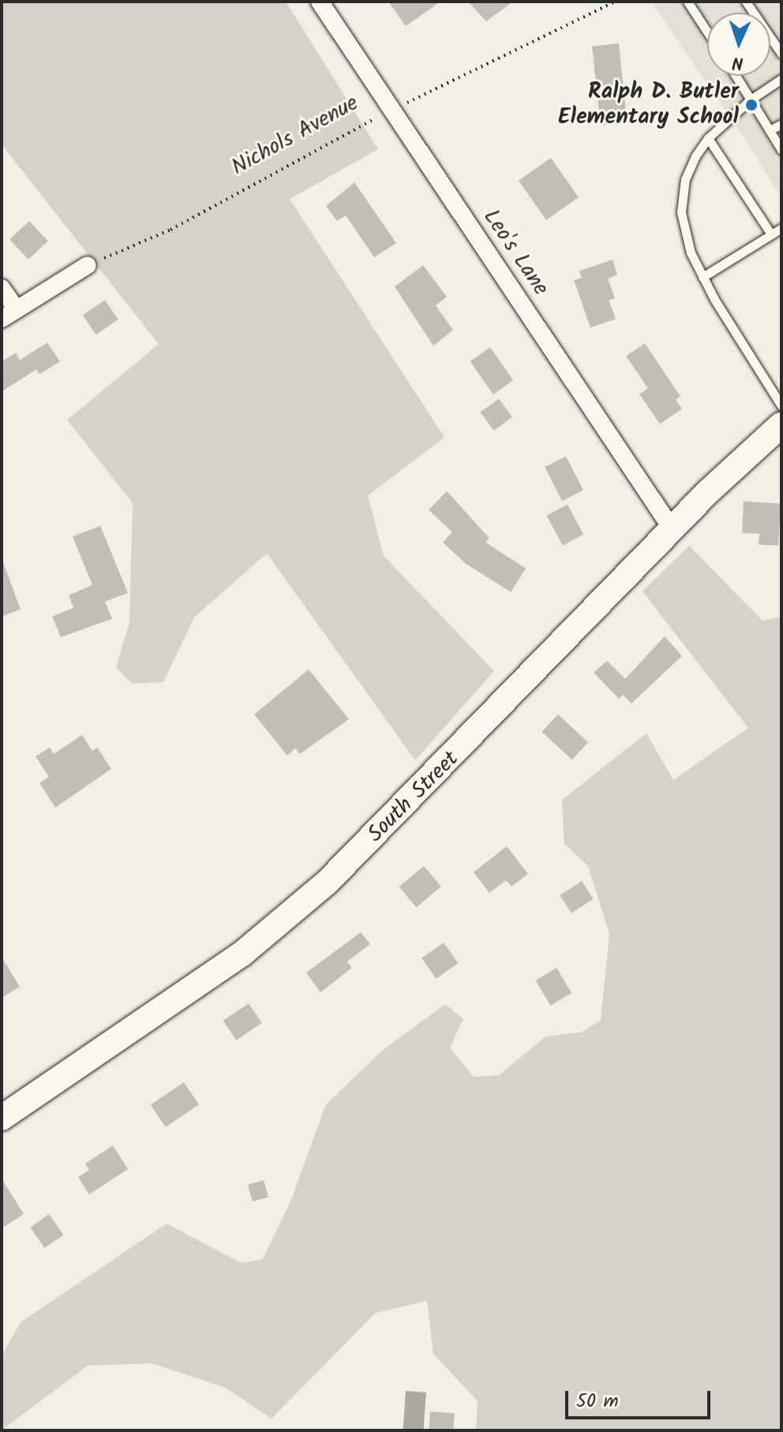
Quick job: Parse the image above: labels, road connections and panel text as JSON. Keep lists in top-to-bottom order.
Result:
{
  "streets": {
    "street": ["Leo's Lane", "South Street"],
    "path": ["Nichols Avenue"]
  },
  "crossings": [
    ["Nichols Avenue", "Leo's Lane"],
    ["Leo's Lane", "South Street"]
  ],
  "places": ["Ralph D. Butler Elementary School"],
  "scale_bar": "50 m",
  "north": "bottom"
}
